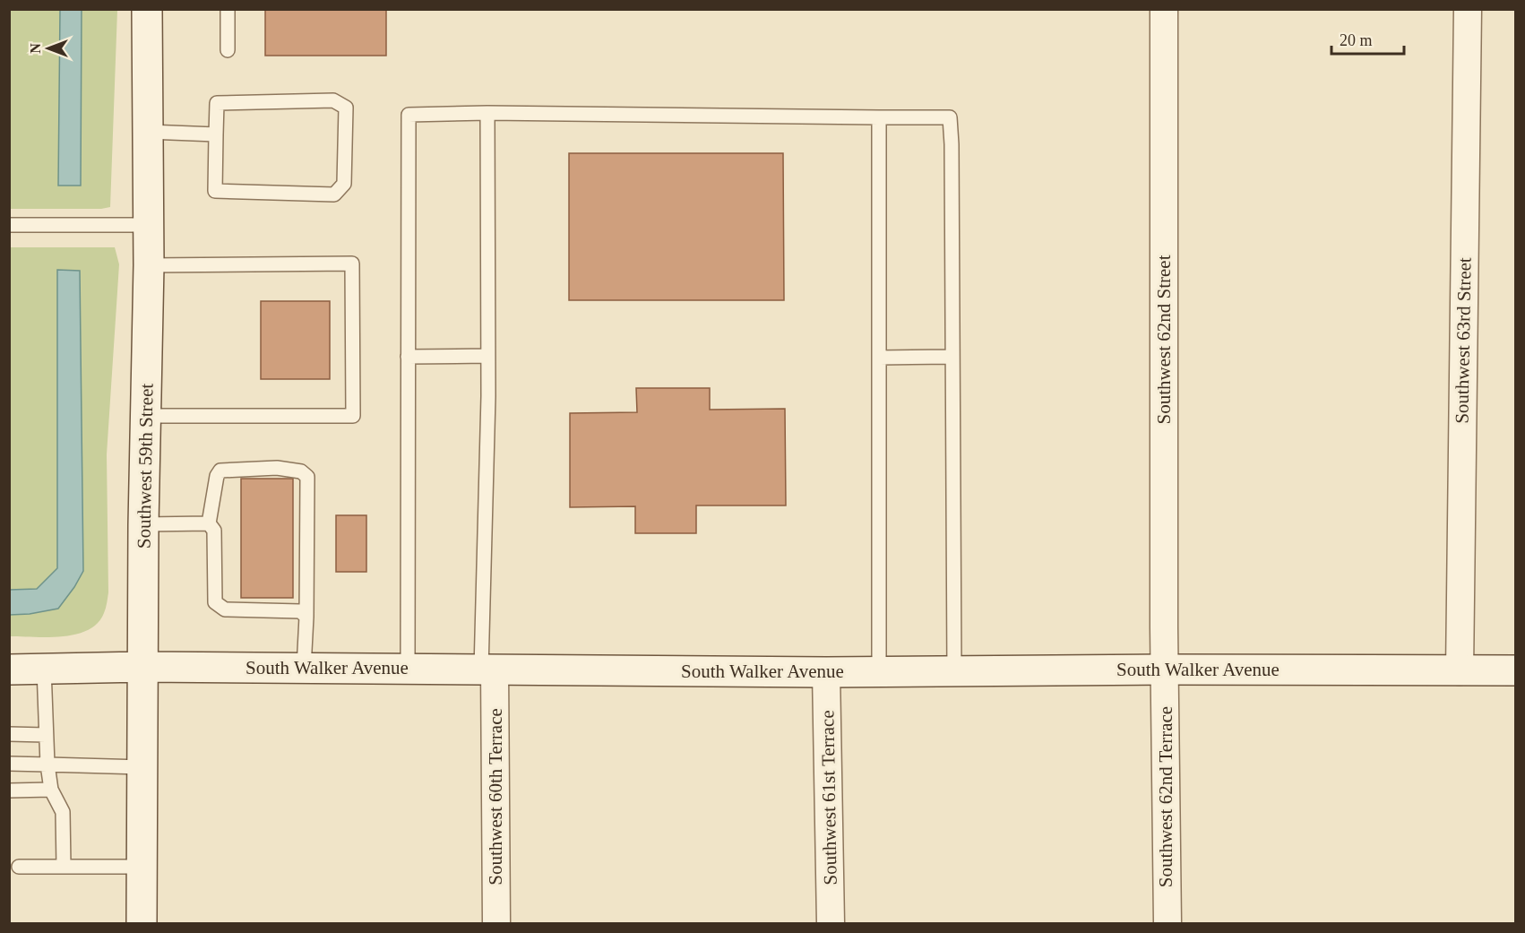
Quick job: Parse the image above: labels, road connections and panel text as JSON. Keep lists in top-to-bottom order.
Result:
{
  "streets": {
    "main road": ["Southwest 59th Street", "South Walker Avenue"],
    "street": [
      "Southwest 62nd Street",
      "Southwest 63rd Street",
      "Southwest 60th Terrace",
      "Southwest 62nd Terrace",
      "Southwest 61st Terrace"
    ]
  },
  "crossings": [
    ["Southwest 62nd Street", "South Walker Avenue"],
    ["Southwest 62nd Street", "Southwest 62nd Terrace"],
    ["Southwest 63rd Street", "South Walker Avenue"],
    ["Southwest 59th Street", "South Walker Avenue"],
    ["South Walker Avenue", "Southwest 60th Terrace"],
    ["South Walker Avenue", "Southwest 62nd Terrace"],
    ["South Walker Avenue", "Southwest 61st Terrace"]
  ],
  "scale_bar": "20 m",
  "north": "left"
}
